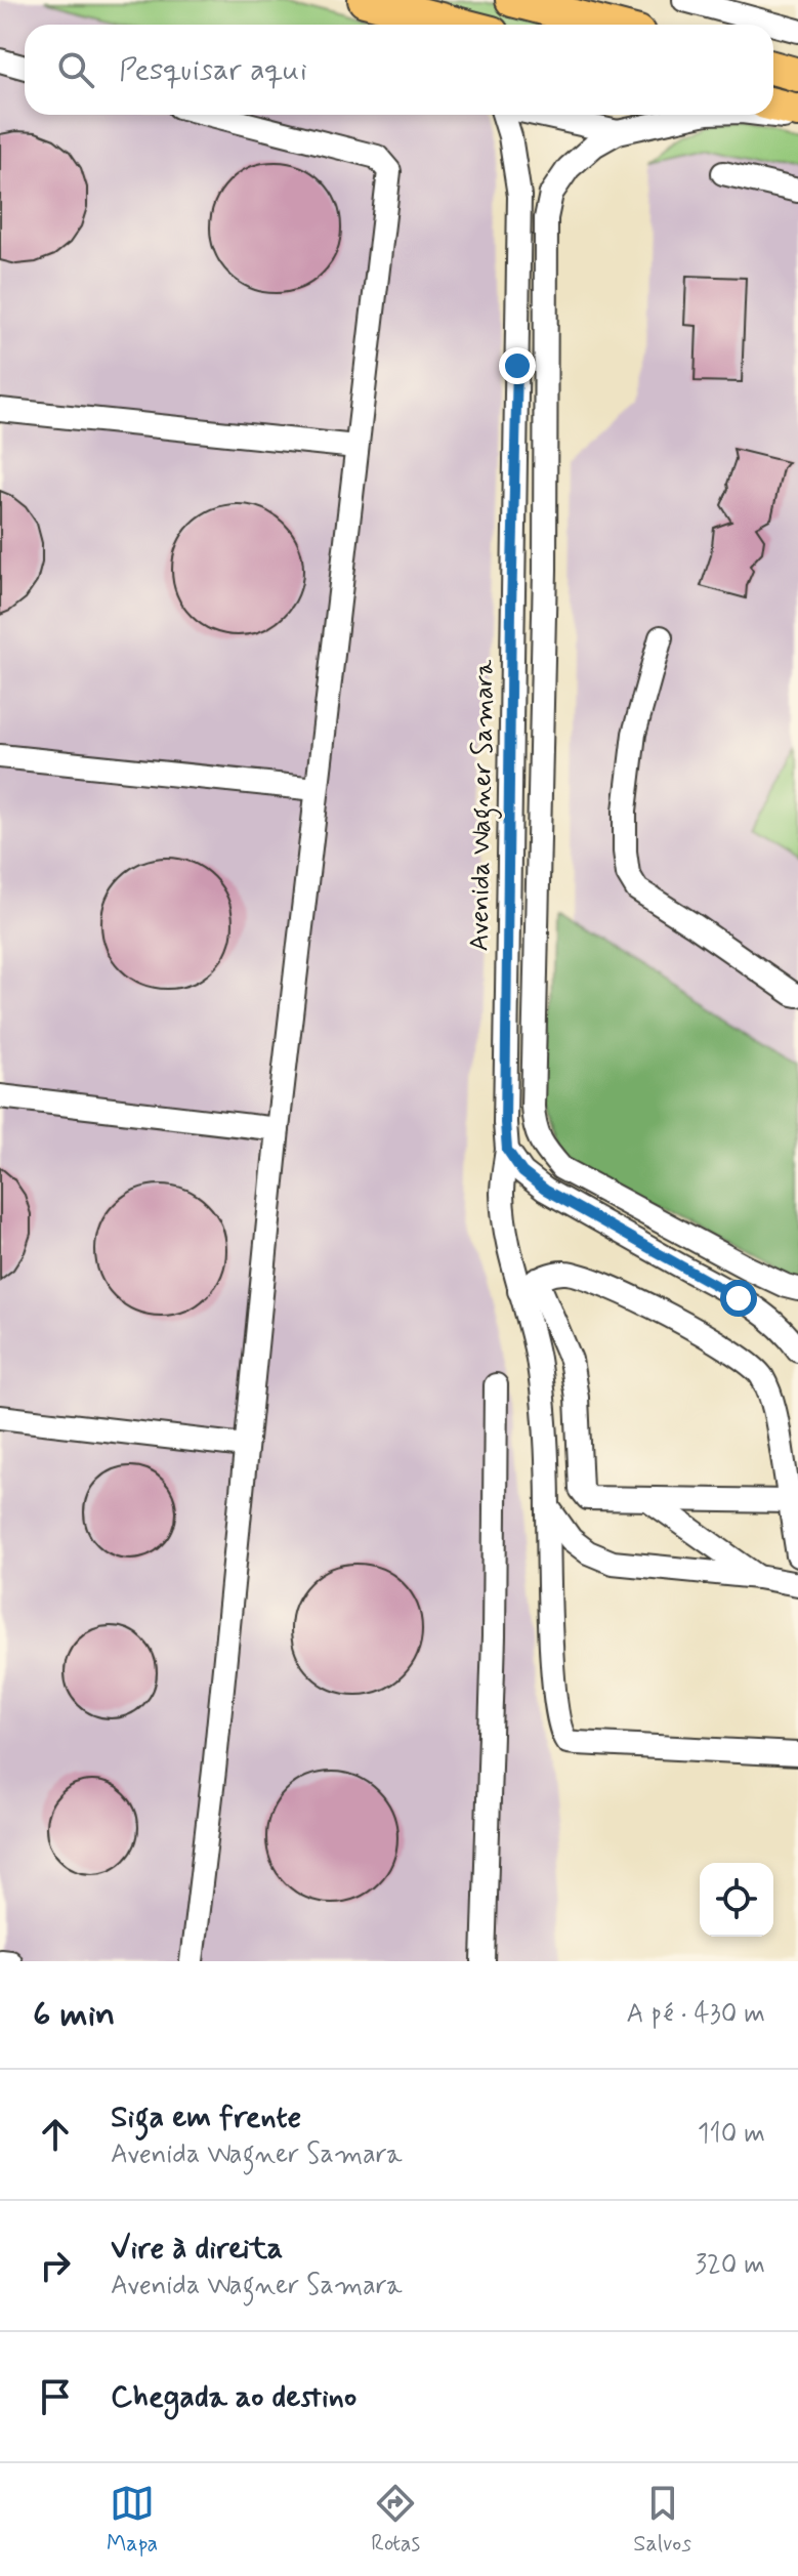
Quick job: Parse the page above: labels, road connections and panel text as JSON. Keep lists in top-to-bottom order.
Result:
{
  "streets": {
    "street": ["Avenida Wagner Samara"]
  },
  "page": {
    "search": "Pesquisar aqui",
    "heading": ["6 min", "A pé · 430 m"],
    "list": [
      ["Siga em frente", "Avenida Wagner Samara", "110 m"],
      ["Vire à direita", "Avenida Wagner Samara", "320 m"],
      "Chegada ao destino"
    ],
    "nav": ["Mapa", "Rotas", "Salvos"]
  }
}
